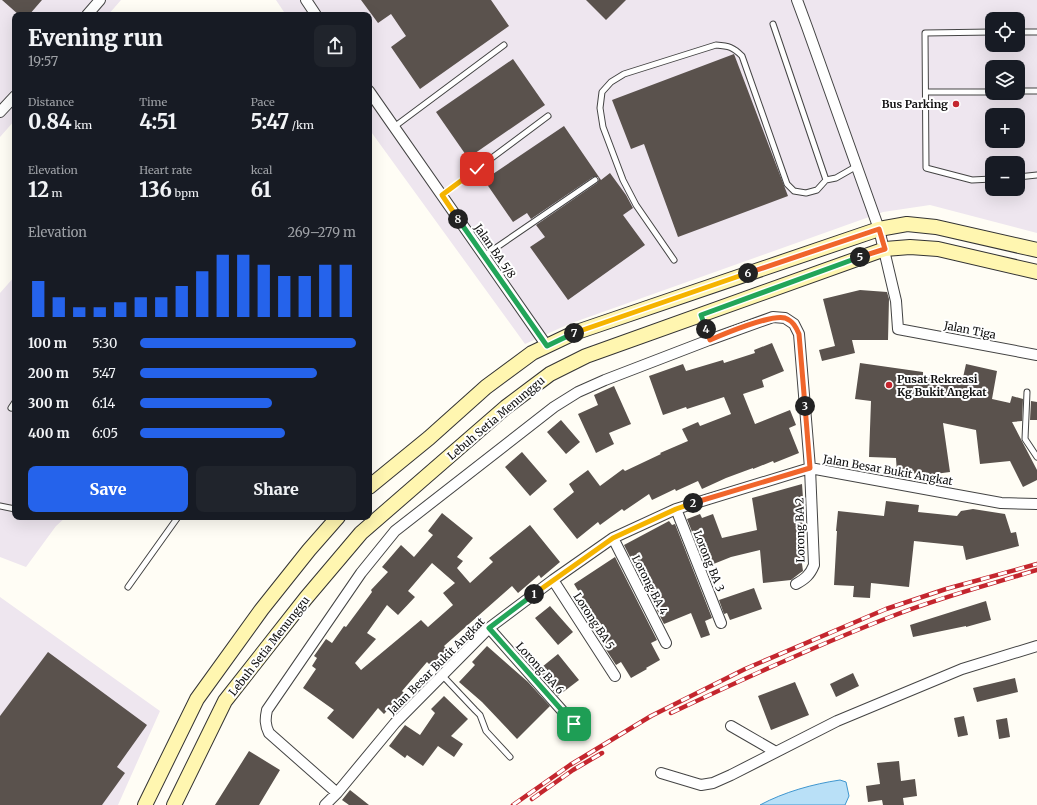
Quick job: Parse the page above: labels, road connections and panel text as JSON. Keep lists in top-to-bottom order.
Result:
{
  "streets": {
    "street": [
      "Jalan BA 5/8",
      "Jalan Tiga",
      "Lebuh Setia Menunggu",
      "Jalan Besar Bukit Angkat",
      "Lorong BA 2",
      "Lorong BA 3",
      "Lorong BA 4",
      "Lorong BA 5",
      "Lorong BA 6"
    ]
  },
  "crossings": [
    ["Jalan Tiga", "Lebuh Setia Menunggu"],
    ["Jalan Besar Bukit Angkat", "Lorong BA 2"],
    ["Jalan Besar Bukit Angkat", "Lorong BA 3"],
    ["Jalan Besar Bukit Angkat", "Lorong BA 4"],
    ["Jalan Besar Bukit Angkat", "Lorong BA 5"],
    ["Jalan Besar Bukit Angkat", "Lorong BA 6"]
  ],
  "places": ["Bus Parking", "Pusat Rekreasi Kg Bukit Angkat"],
  "page": {
    "map_buttons": ["+", "−"],
    "heading": ["Evening run", "19:57"],
    "stats": [
      ["Distance", "0.84 km"],
      ["Time", "4:51"],
      ["Pace", "5:47 /km"],
      ["Elevation", "12 m"],
      ["Heart rate", "136 bpm"],
      ["kcal", "61"]
    ],
    "pins": [
      "8",
      "5",
      "6",
      "4",
      "7",
      "3",
      "2",
      "1"
    ],
    "chart": ["Elevation", "269–279 m"],
    "list": [
      {
        "name": "100 m",
        "note": "5:30"
      },
      {
        "name": "200 m",
        "note": "5:47"
      },
      {
        "name": "300 m",
        "note": "6:14"
      },
      {
        "name": "400 m",
        "note": "6:05"
      }
    ],
    "buttons": ["Save", "Share"]
  }
}
